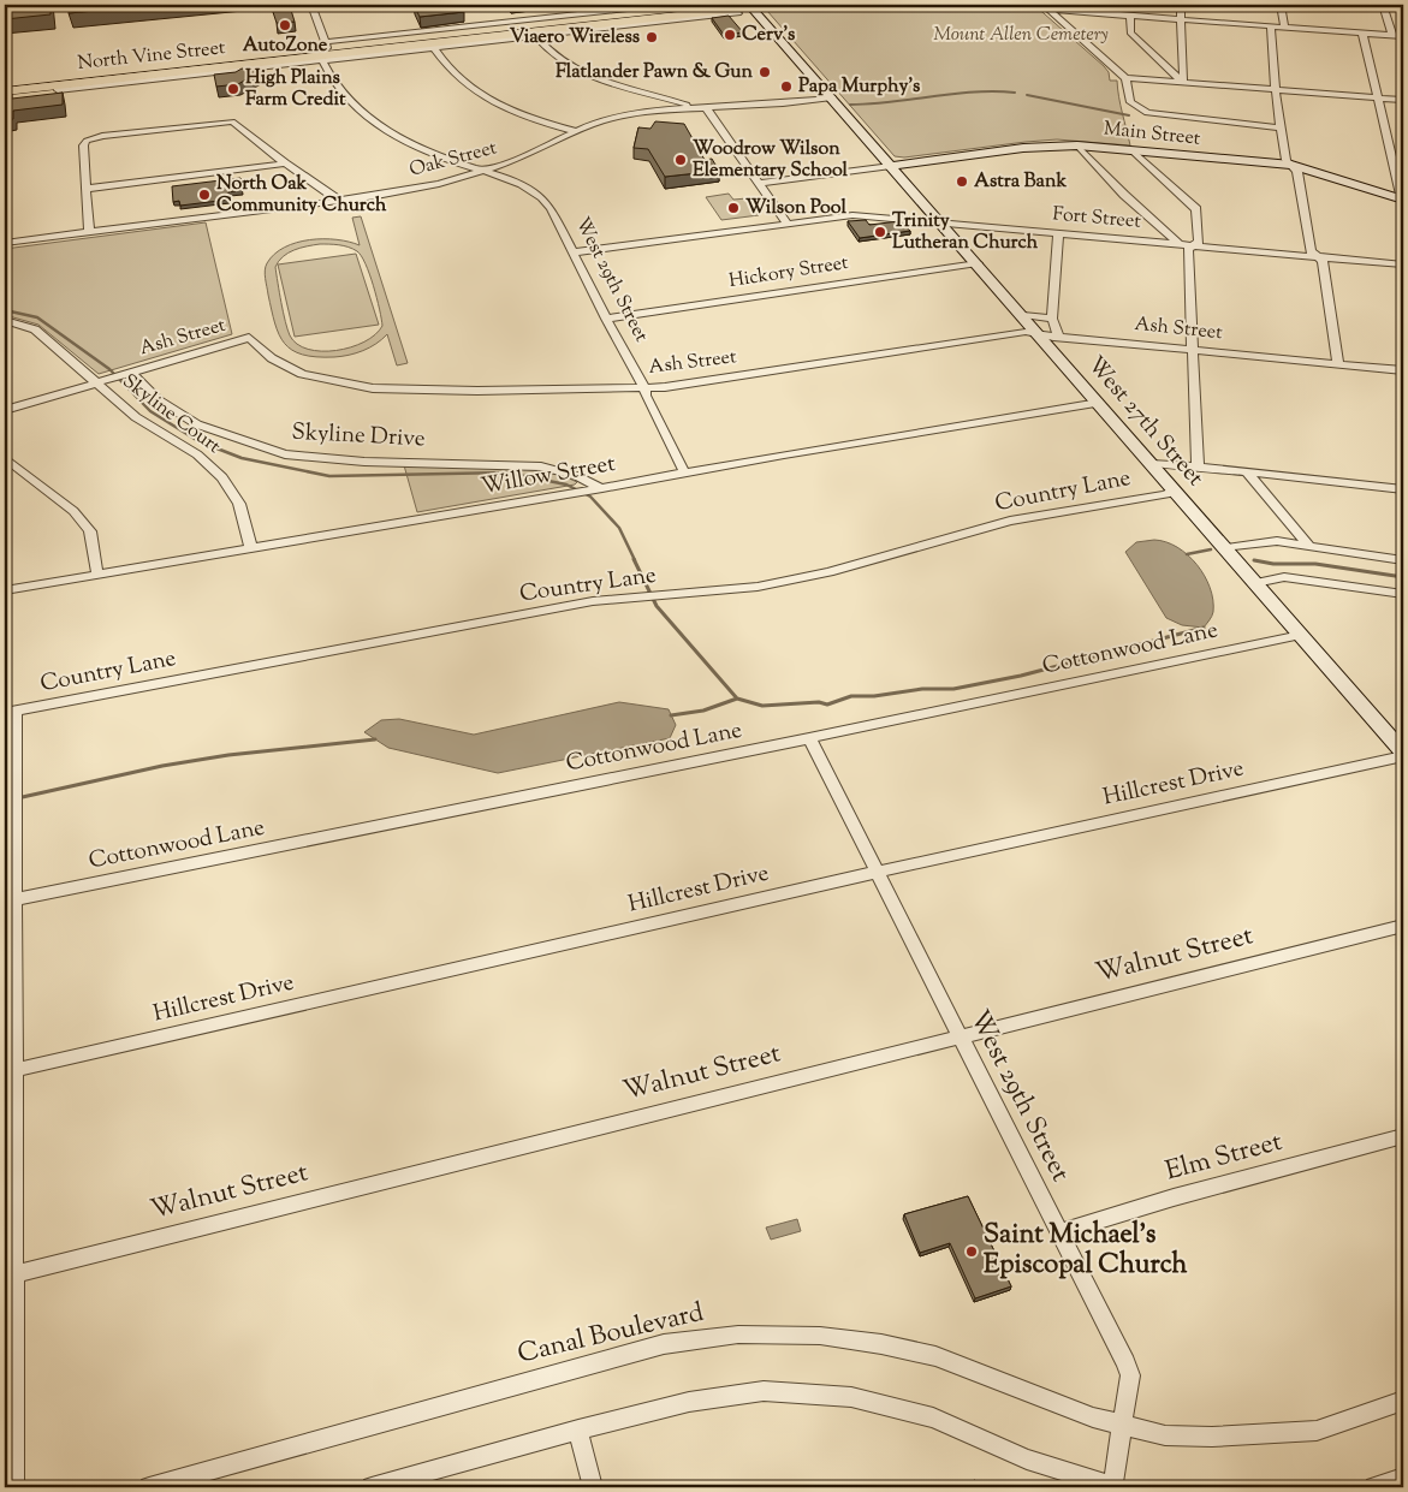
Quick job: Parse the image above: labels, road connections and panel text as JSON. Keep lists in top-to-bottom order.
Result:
{
  "streets": {
    "main road": ["North Vine Street", "Main Street", "West 27th Street"],
    "street": [
      "Oak Street",
      "Fort Street",
      "Hickory Street",
      "West 29th Street",
      "Ash Street",
      "Skyline Court",
      "Skyline Drive",
      "Willow Street",
      "Country Lane",
      "Cottonwood Lane",
      "Hillcrest Drive",
      "Walnut Street",
      "Elm Street",
      "Canal Boulevard"
    ]
  },
  "crossings": [
    ["North Vine Street", "West 29th Street"],
    ["North Vine Street", "West 27th Street"],
    ["Main Street", "West 27th Street"],
    ["Oak Street", "West 29th Street"],
    ["Oak Street", "West 27th Street"],
    ["Fort Street", "West 29th Street"],
    ["Fort Street", "West 27th Street"],
    ["Hickory Street", "West 29th Street"],
    ["Hickory Street", "West 27th Street"],
    ["West 29th Street", "Ash Street"],
    ["West 29th Street", "Willow Street"],
    ["West 29th Street", "Cottonwood Lane"],
    ["West 29th Street", "Hillcrest Drive"],
    ["West 29th Street", "Walnut Street"],
    ["West 29th Street", "Elm Street"],
    ["West 29th Street", "Canal Boulevard"],
    ["Ash Street", "Skyline Court"],
    ["Ash Street", "West 27th Street"],
    ["Ash Street", "Skyline Drive"],
    ["Skyline Court", "Willow Street"],
    ["West 27th Street", "Willow Street"],
    ["West 27th Street", "Country Lane"],
    ["West 27th Street", "Cottonwood Lane"],
    ["West 27th Street", "Hillcrest Drive"],
    ["Skyline Drive", "Willow Street"]
  ],
  "parks": ["Mount Allen Cemetery"],
  "places": [
    "AutoZone",
    "Cerv's",
    "Viaero Wireless",
    "Flatlander Pawn & Gun",
    "Papa Murphy's",
    "High Plains Farm Credit",
    "Woodrow Wilson Elementary School",
    "Astra Bank",
    "North Oak Community Church",
    "Wilson Pool",
    "Trinity Lutheran Church",
    "Saint Michael's Episcopal Church"
  ]
}
